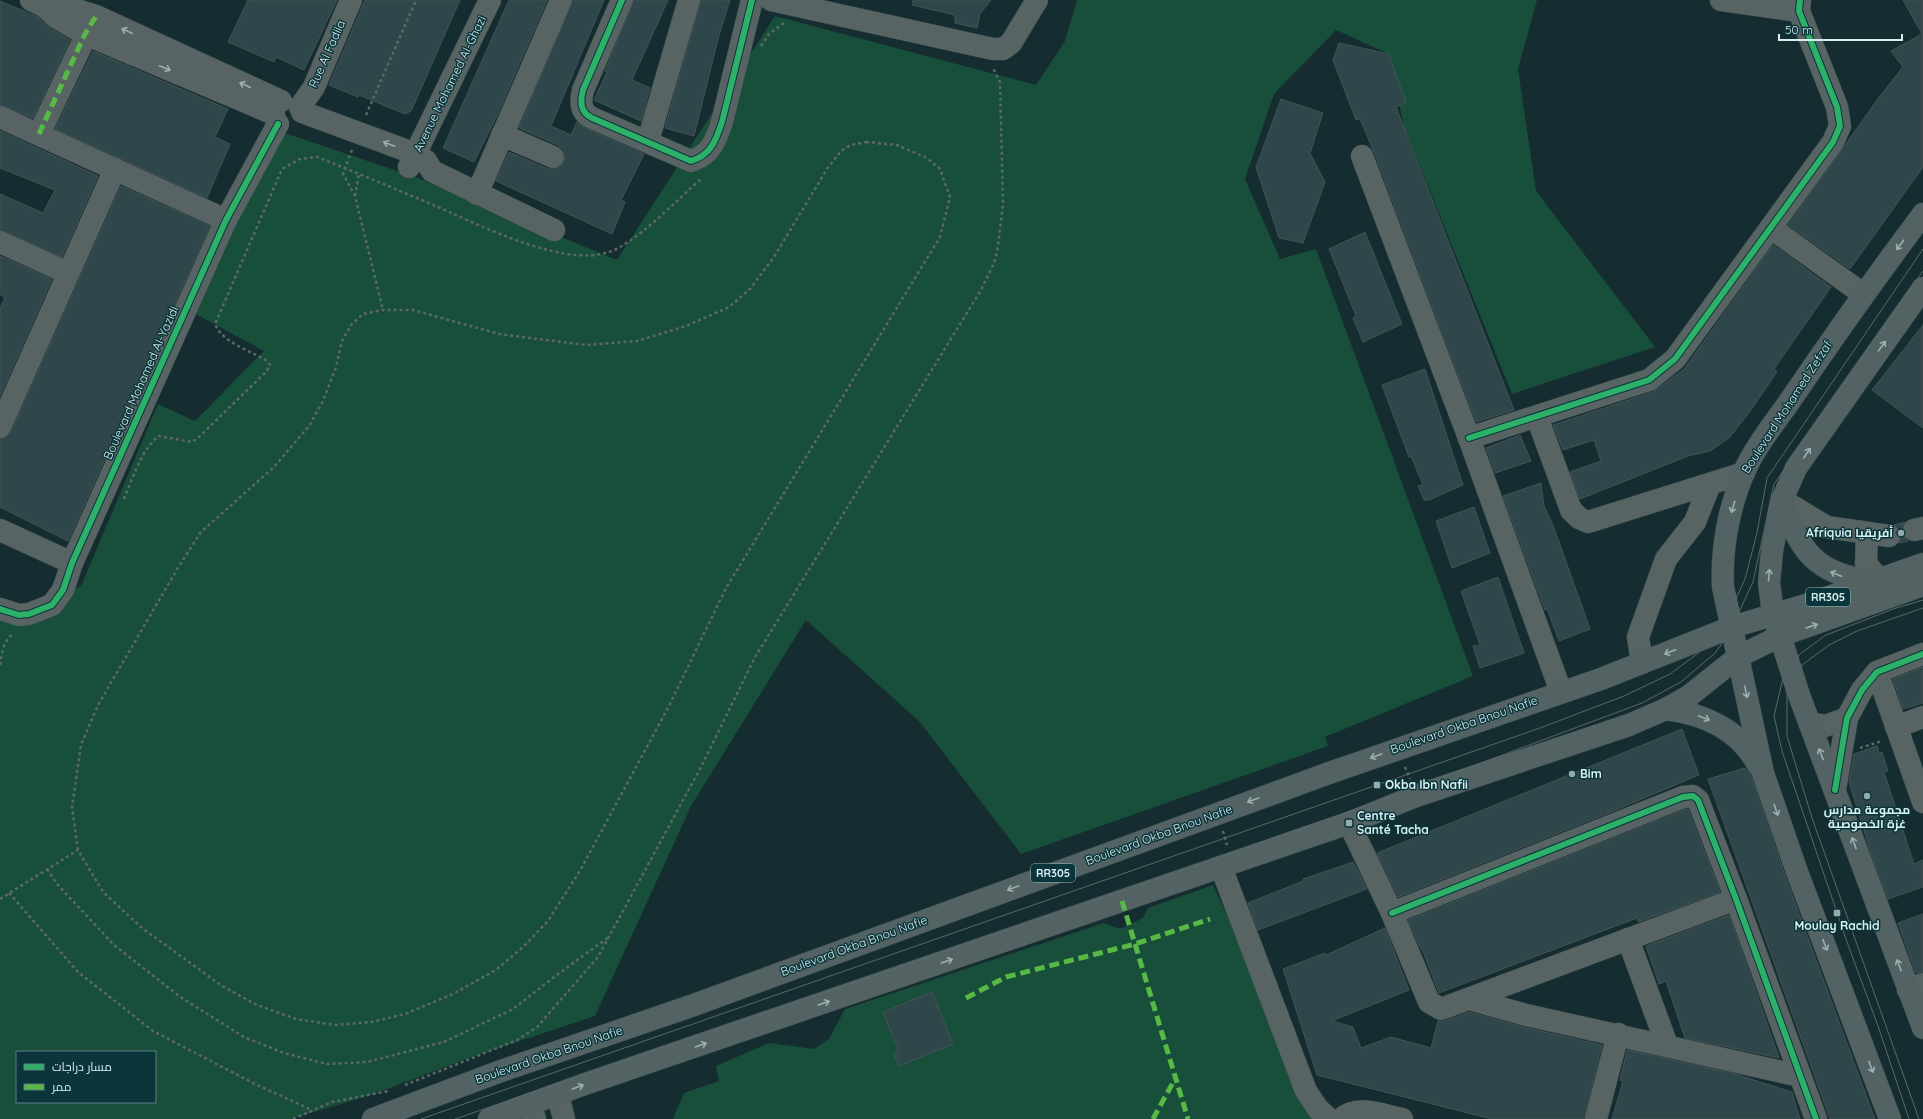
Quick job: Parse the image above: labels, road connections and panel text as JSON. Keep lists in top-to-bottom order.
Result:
{
  "streets": {
    "main road": ["Boulevard Mohamed Zefzaf", "RR305", "Boulevard Okba Bnou Nafie"],
    "street": ["Rue Al Fadila", "Avenue Mohamed Al-Ghazi", "Boulevard Mohamed Al-Yazidi"]
  },
  "crossings": [
    ["Rue Al Fadila", "Boulevard Mohamed Al-Yazidi"],
    ["Boulevard Mohamed Zefzaf", "RR305"],
    ["Boulevard Mohamed Zefzaf", "Boulevard Okba Bnou Nafie"]
  ],
  "places": {
    "other": ["Afriquia أفريقيا", "Bim", "مجموعة مدارس غزة الخصوصية"],
    "transit": ["Okba Ibn Nafii", "Centre Santé Tacha", "Moulay Rachid"]
  },
  "legend": ["مسار دراجات", "ممر"],
  "scale_bar": "50 m"
}
